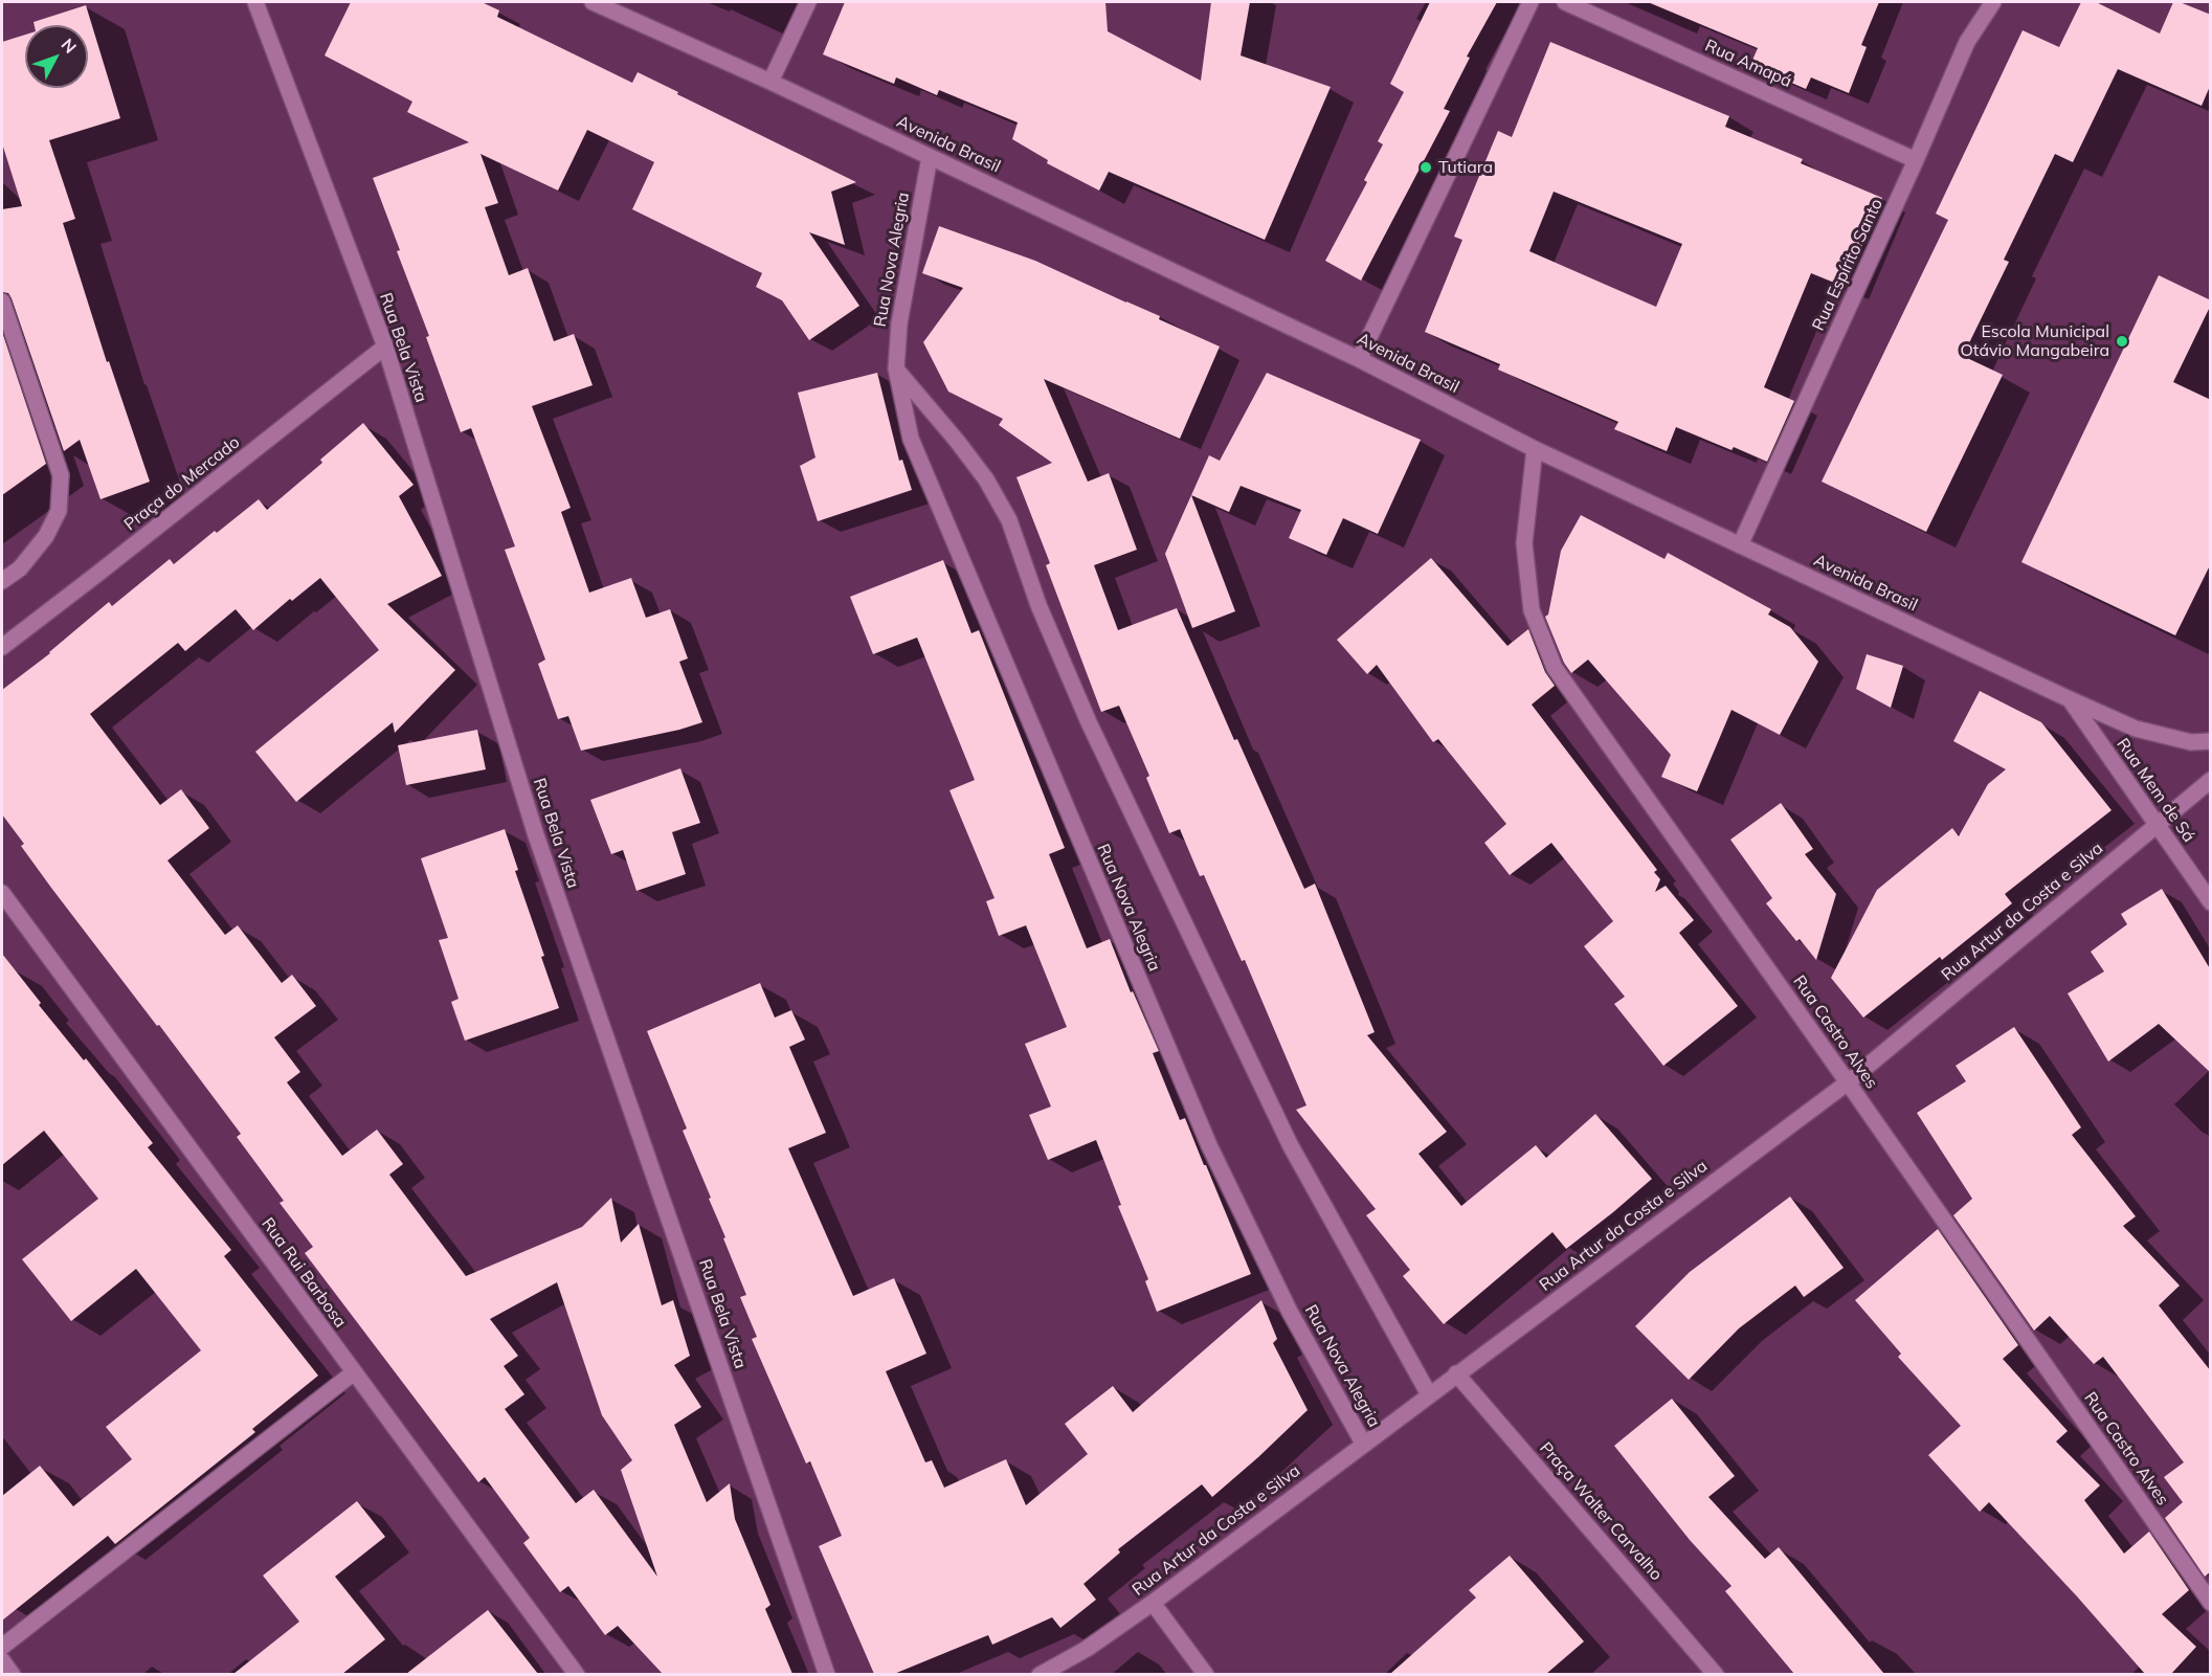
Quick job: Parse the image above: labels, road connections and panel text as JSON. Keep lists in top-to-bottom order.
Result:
{
  "streets": {
    "street": [
      "Rua Amapá",
      "Avenida Brasil",
      "Rua Nova Alegria",
      "Rua Espírito Santo",
      "Rua Bela Vista",
      "Praça do Mercado",
      "Rua Mem de Sá",
      "Rua Artur da Costa e Silva",
      "Rua Castro Alves",
      "Rua Rui Barbosa",
      "Praça Walter Carvalho"
    ]
  },
  "crossings": [
    ["Rua Amapá", "Rua Espírito Santo"],
    ["Avenida Brasil", "Rua Nova Alegria"],
    ["Avenida Brasil", "Rua Espírito Santo"],
    ["Avenida Brasil", "Rua Mem de Sá"],
    ["Avenida Brasil", "Rua Castro Alves"],
    ["Rua Nova Alegria", "Rua Artur da Costa e Silva"],
    ["Rua Bela Vista", "Praça do Mercado"],
    ["Rua Mem de Sá", "Rua Artur da Costa e Silva"],
    ["Rua Artur da Costa e Silva", "Rua Castro Alves"],
    ["Rua Artur da Costa e Silva", "Praça Walter Carvalho"]
  ],
  "places": ["Tutiara", "Escola Municipal Otávio Mangabeira"],
  "north": "top right"
}
